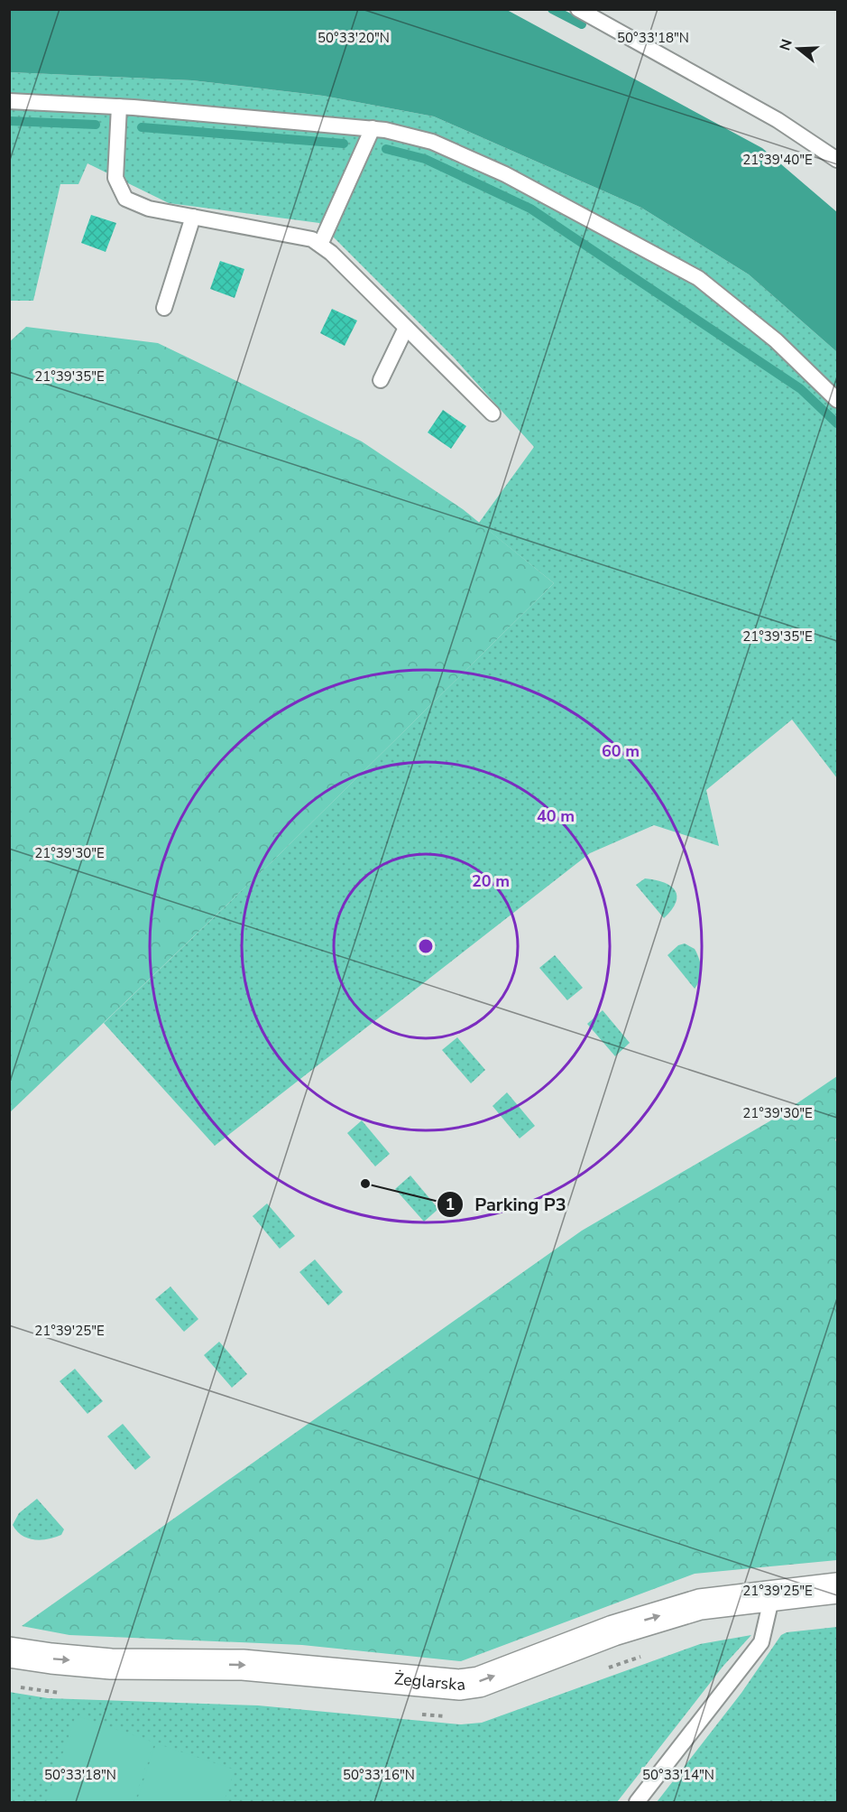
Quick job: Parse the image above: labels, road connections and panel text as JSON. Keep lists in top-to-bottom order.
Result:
{
  "streets": {
    "street": ["Żeglarska"]
  },
  "one_way": ["Żeglarska"],
  "places": ["Parking P3"],
  "north": "left",
  "coordinates": [
    "50°33'20\"N",
    "50°33'18\"N",
    "21°39'40\"E",
    "21°39'35\"E",
    "21°39'30\"E",
    "21°39'25\"E",
    "50°33'16\"N",
    "50°33'14\"N"
  ],
  "rings": ["60 m", "40 m", "20 m"]
}
